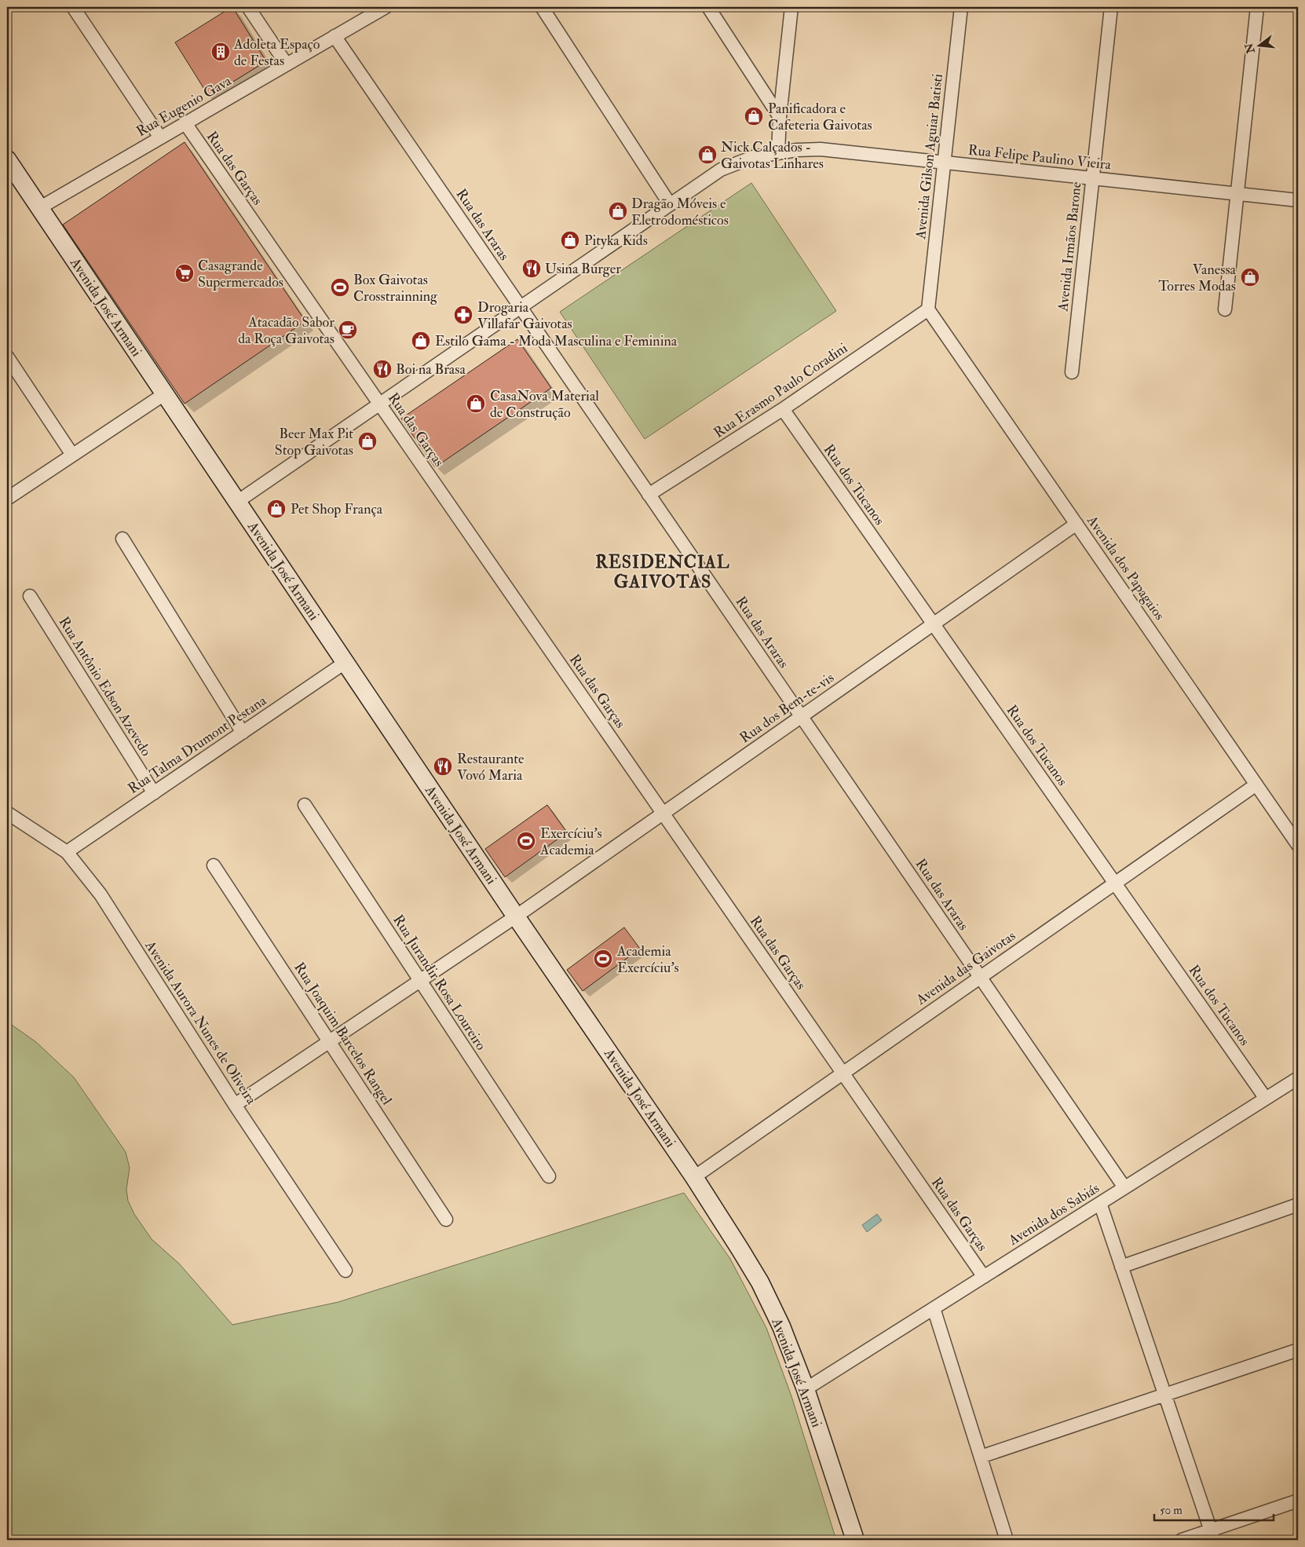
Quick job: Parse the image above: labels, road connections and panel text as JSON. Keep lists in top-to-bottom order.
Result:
{
  "streets": {
    "main road": ["Avenida José Armani"],
    "street": [
      "Rua Eugenio Gava",
      "Avenida Gilson Aguiar Batisti",
      "Rua Felipe Paulino Vieira",
      "Rua das Garças",
      "Rua das Araras",
      "Avenida Irmãos Barone",
      "Rua Erasmo Paulo Coradini",
      "Rua dos Tucanos",
      "Avenida dos Papagaios",
      "Rua Antônio Edson Azevedo",
      "Rua dos Bem-te-vis",
      "Rua Talma Drumont Pestana",
      "Avenida das Gaivotas",
      "Rua Jurandir Rosa Loureiro",
      "Avenida Aurora Nunes de Oliveira",
      "Rua Joaquim Barcelos Rangel",
      "Avenida dos Sabiás"
    ]
  },
  "crossings": [
    ["Rua Eugenio Gava", "Rua das Garças"],
    ["Rua Eugenio Gava", "Rua das Araras"],
    ["Rua Eugenio Gava", "Avenida José Armani"],
    ["Avenida Gilson Aguiar Batisti", "Rua Felipe Paulino Vieira"],
    ["Avenida Gilson Aguiar Batisti", "Rua Erasmo Paulo Coradini"],
    ["Avenida Gilson Aguiar Batisti", "Avenida dos Papagaios"],
    ["Rua Felipe Paulino Vieira", "Rua das Garças"],
    ["Rua Felipe Paulino Vieira", "Rua das Araras"],
    ["Rua Felipe Paulino Vieira", "Avenida Irmãos Barone"],
    ["Rua Felipe Paulino Vieira", "Avenida José Armani"],
    ["Rua das Garças", "Rua dos Bem-te-vis"],
    ["Rua das Garças", "Avenida das Gaivotas"],
    ["Rua das Garças", "Avenida dos Sabiás"],
    ["Rua das Araras", "Rua Erasmo Paulo Coradini"],
    ["Rua das Araras", "Rua dos Bem-te-vis"],
    ["Rua das Araras", "Avenida das Gaivotas"],
    ["Rua das Araras", "Avenida dos Sabiás"],
    ["Avenida José Armani", "Rua dos Bem-te-vis"],
    ["Avenida José Armani", "Rua Talma Drumont Pestana"],
    ["Avenida José Armani", "Avenida das Gaivotas"],
    ["Avenida José Armani", "Avenida dos Sabiás"],
    ["Rua Erasmo Paulo Coradini", "Rua dos Tucanos"],
    ["Rua Erasmo Paulo Coradini", "Avenida dos Papagaios"],
    ["Rua dos Tucanos", "Rua dos Bem-te-vis"],
    ["Rua dos Tucanos", "Avenida das Gaivotas"],
    ["Rua dos Tucanos", "Avenida dos Sabiás"],
    ["Avenida dos Papagaios", "Rua dos Bem-te-vis"],
    ["Avenida dos Papagaios", "Avenida das Gaivotas"],
    ["Rua Antônio Edson Azevedo", "Rua Talma Drumont Pestana"],
    ["Rua dos Bem-te-vis", "Rua Jurandir Rosa Loureiro"],
    ["Rua dos Bem-te-vis", "Avenida Aurora Nunes de Oliveira"],
    ["Rua dos Bem-te-vis", "Rua Joaquim Barcelos Rangel"],
    ["Rua Talma Drumont Pestana", "Avenida Aurora Nunes de Oliveira"]
  ],
  "districts": ["RESIDENCIAL GAIVOTAS"],
  "places": {
    "building": ["Adoleta Espaço de Festas"],
    "shop": [
      "Panificadora e Cafeteria Gaivotas",
      "Nick Calçados - Gaivotas Linhares",
      "Dragão Móveis e Eletrodomésticos",
      "Pityka Kids",
      "Vanessa Torres Modas",
      "Estilo Gama - Moda Masculina e Feminina",
      "CasaNova Material de Construção",
      "Beer Max Pit Stop Gaivotas",
      "Pet Shop França"
    ],
    "restaurant": ["Usina Burger", "Boi na Brasa", "Restaurante Vovó Maria"],
    "supermarket": ["Casagrande Supermercados"],
    "sports": ["Box Gaivotas Crosstrainning", "Exercíciu's Academia", "Academia Exercíciu's"],
    "pharmacy": ["Drogaria Villafar Gaivotas"],
    "cafe": ["Atacadão Sabor da Roça Gaivotas"]
  },
  "scale_bar": "50 m",
  "north": "left"
}
